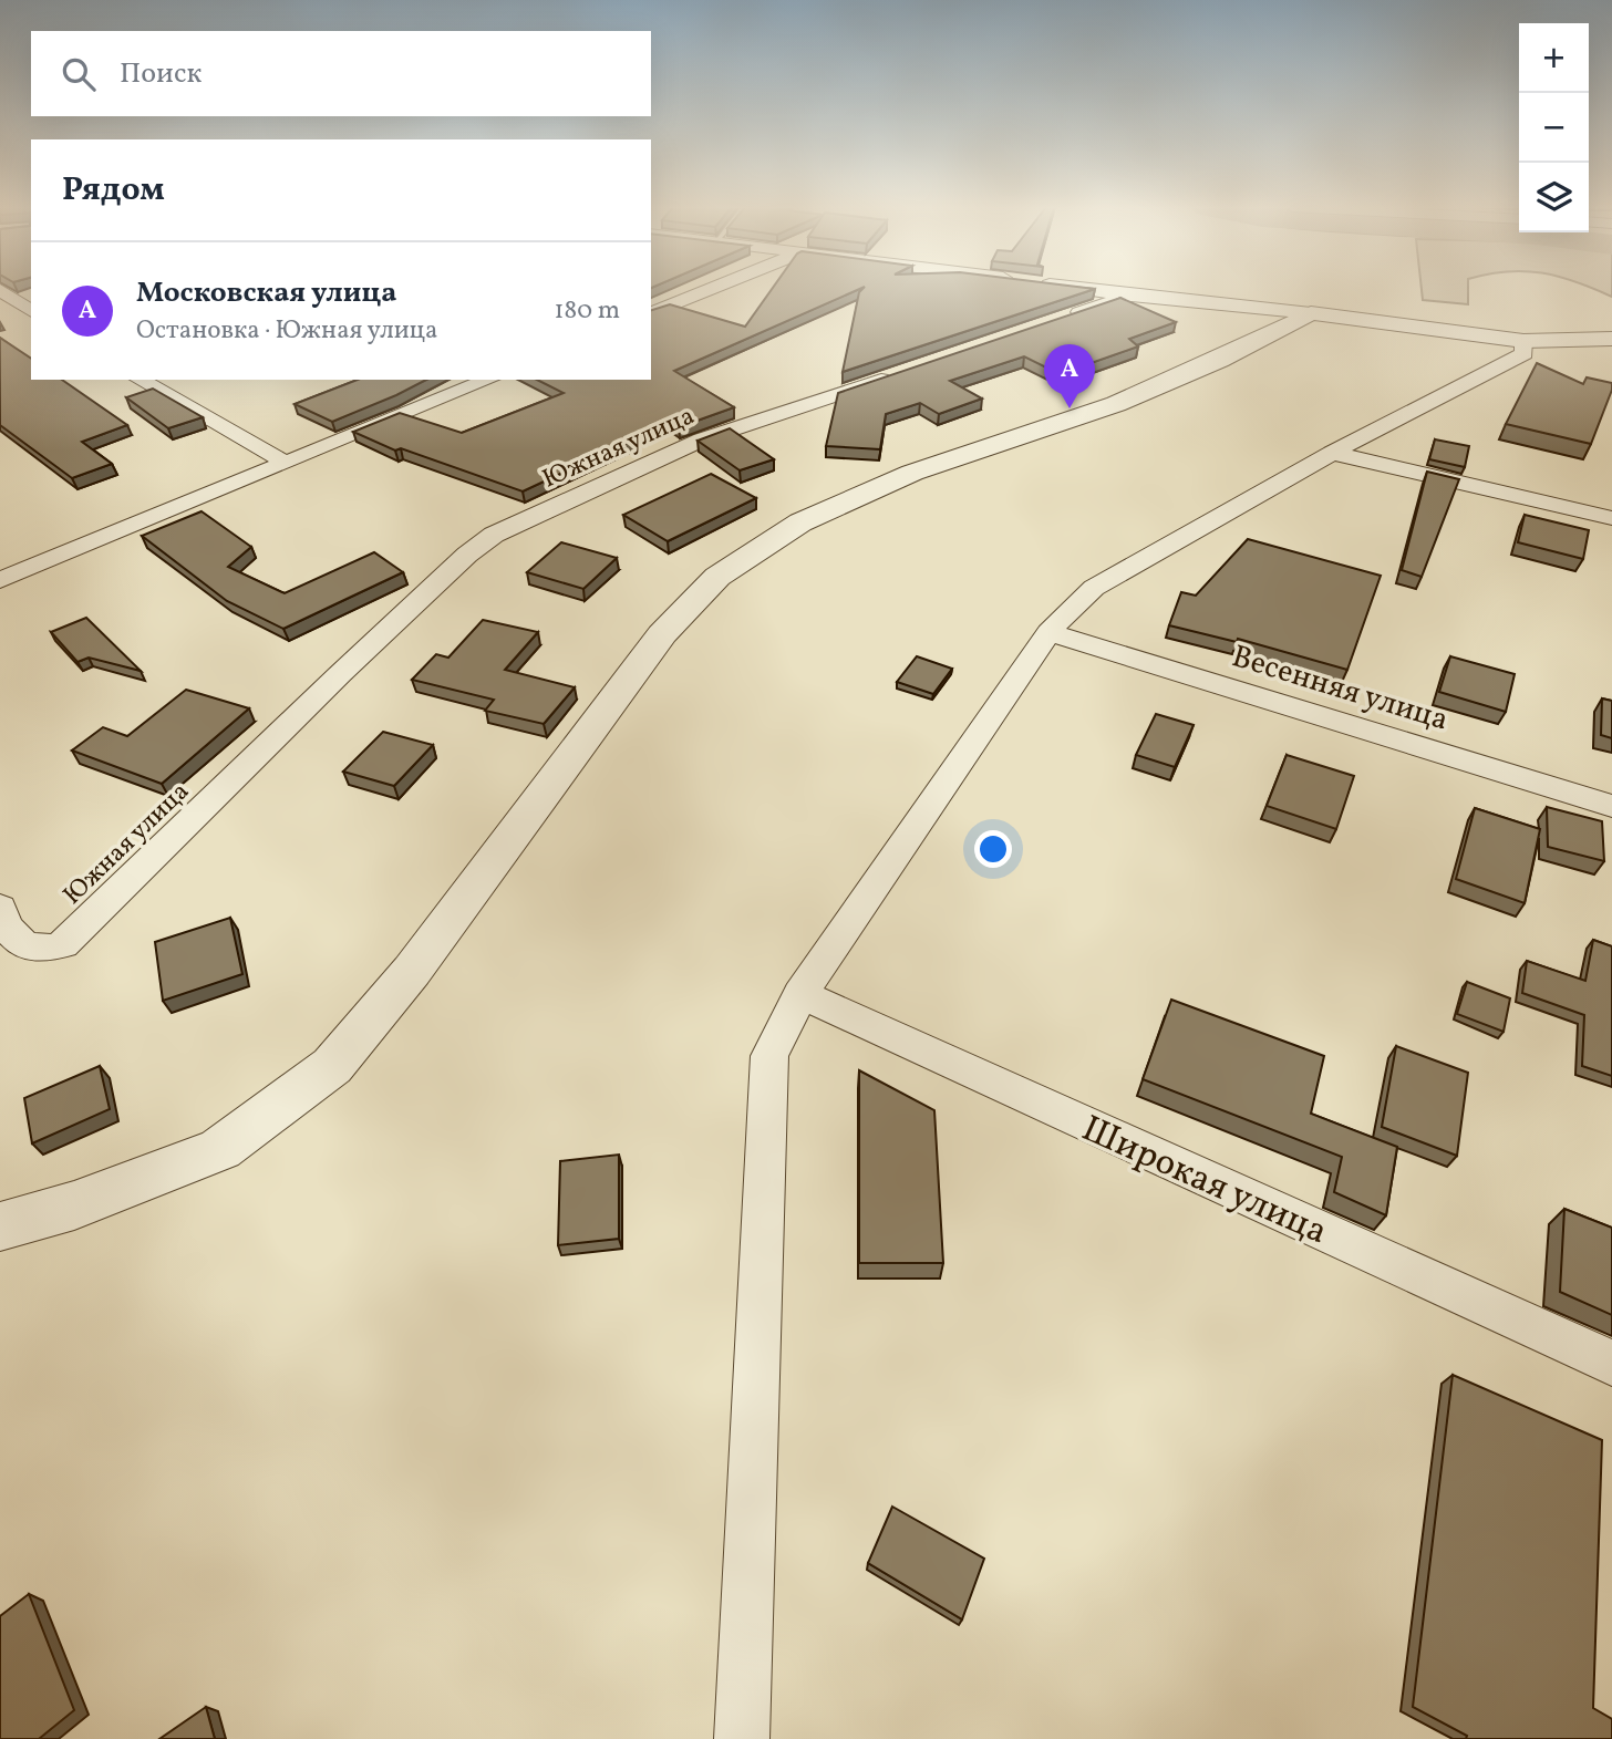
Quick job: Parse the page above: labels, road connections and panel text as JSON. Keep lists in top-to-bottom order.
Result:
{
  "streets": {
    "street": ["Южная улица", "Весенняя улица", "Широкая улица"]
  },
  "page": {
    "map_buttons": ["+", "−"],
    "search": "Поиск",
    "heading": "Рядом",
    "list": [
      {
        "mark": "A",
        "name": "Московская улица",
        "note": "Остановка · Южная улица",
        "value": "180 m"
      }
    ],
    "pins": "A"
  }
}
